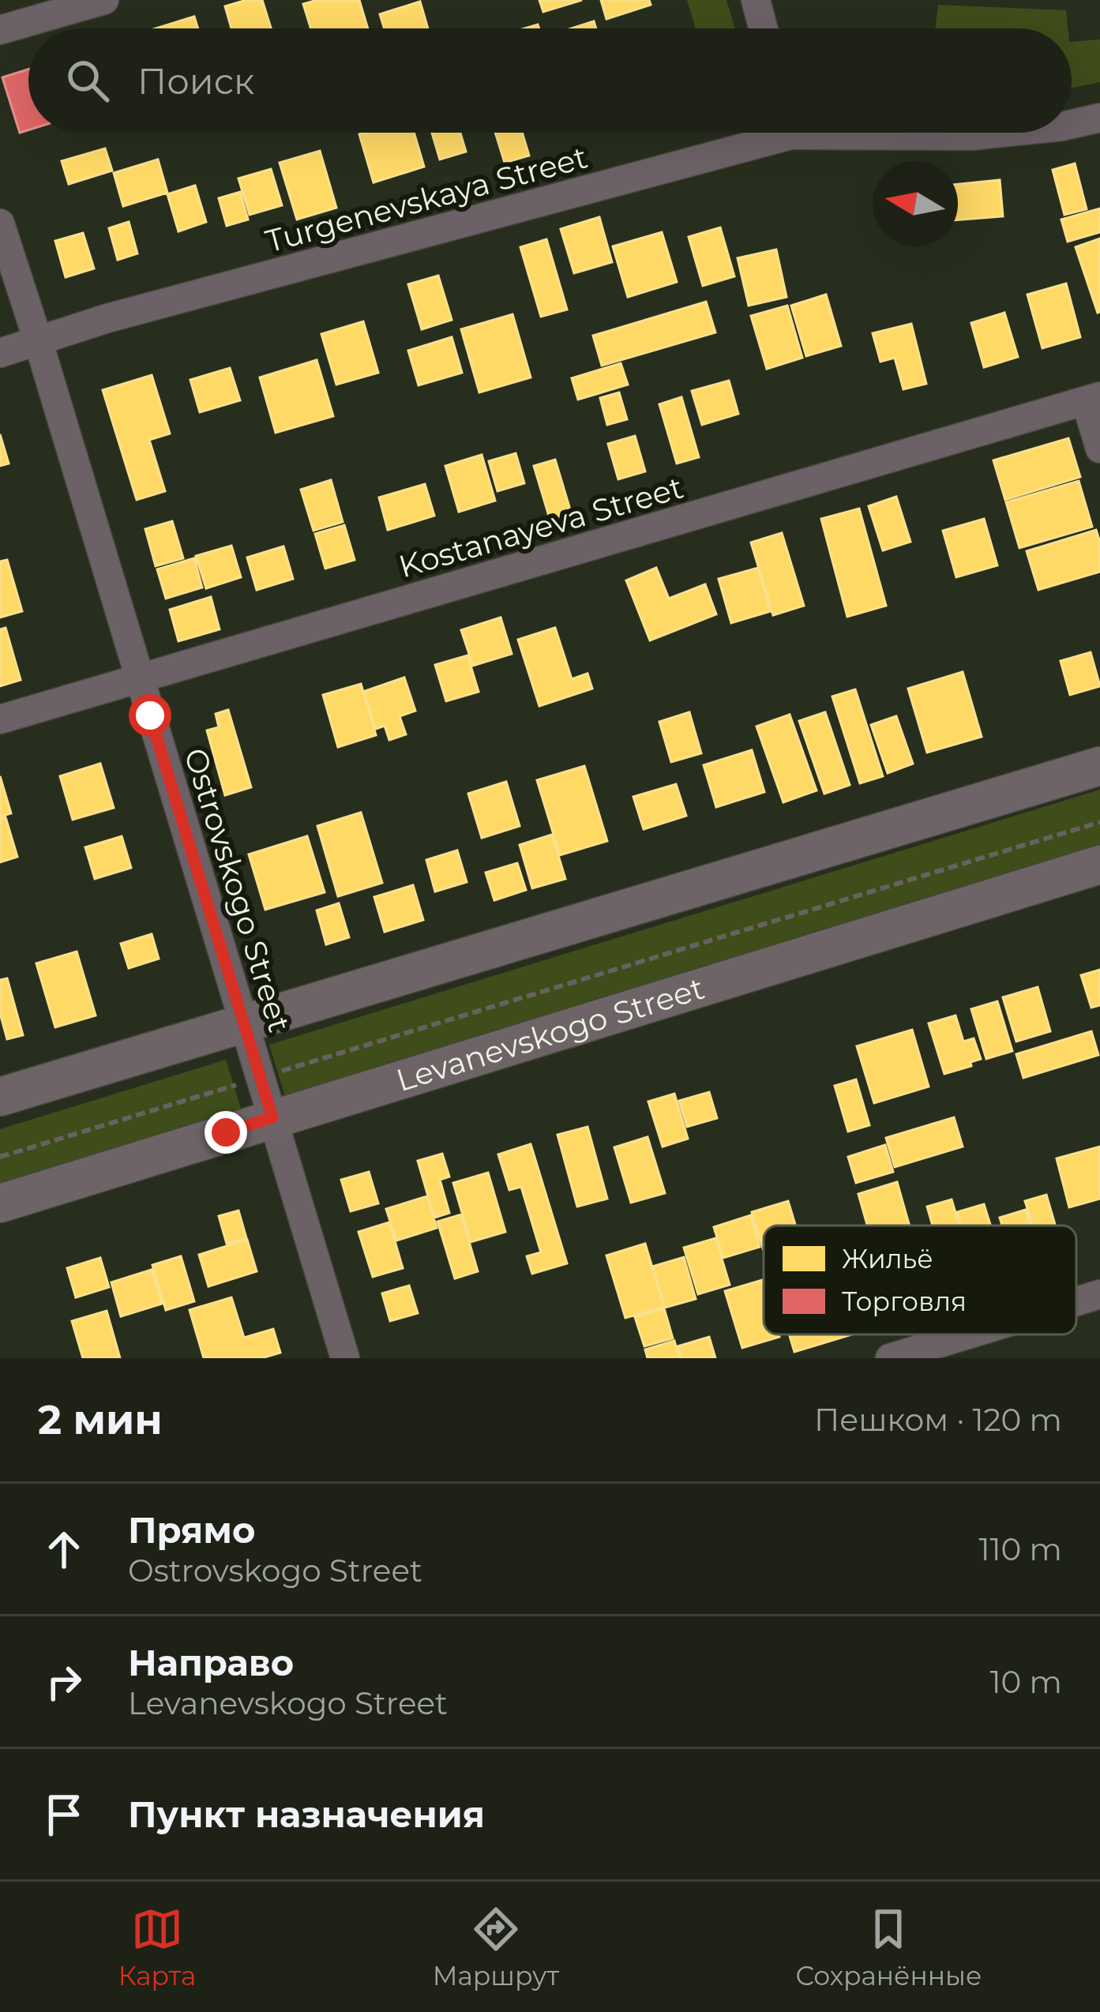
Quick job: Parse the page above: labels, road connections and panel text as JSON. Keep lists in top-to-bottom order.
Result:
{
  "streets": {
    "street": [
      "Turgenevskaya Street",
      "Kostanayeva Street",
      "Ostrovskogo Street",
      "Levanevskogo Street"
    ]
  },
  "crossings": [
    ["Turgenevskaya Street", "Ostrovskogo Street"],
    ["Kostanayeva Street", "Ostrovskogo Street"],
    ["Ostrovskogo Street", "Levanevskogo Street"]
  ],
  "legend": ["Жильё", "Торговля"],
  "north": "left",
  "page": {
    "search": "Поиск",
    "heading": ["2 мин", "Пешком · 120 m"],
    "list": [
      ["Прямо", "Ostrovskogo Street", "110 m"],
      ["Направо", "Levanevskogo Street", "10 m"],
      "Пункт назначения"
    ],
    "nav": ["Карта", "Маршрут", "Сохранённые"]
  }
}
